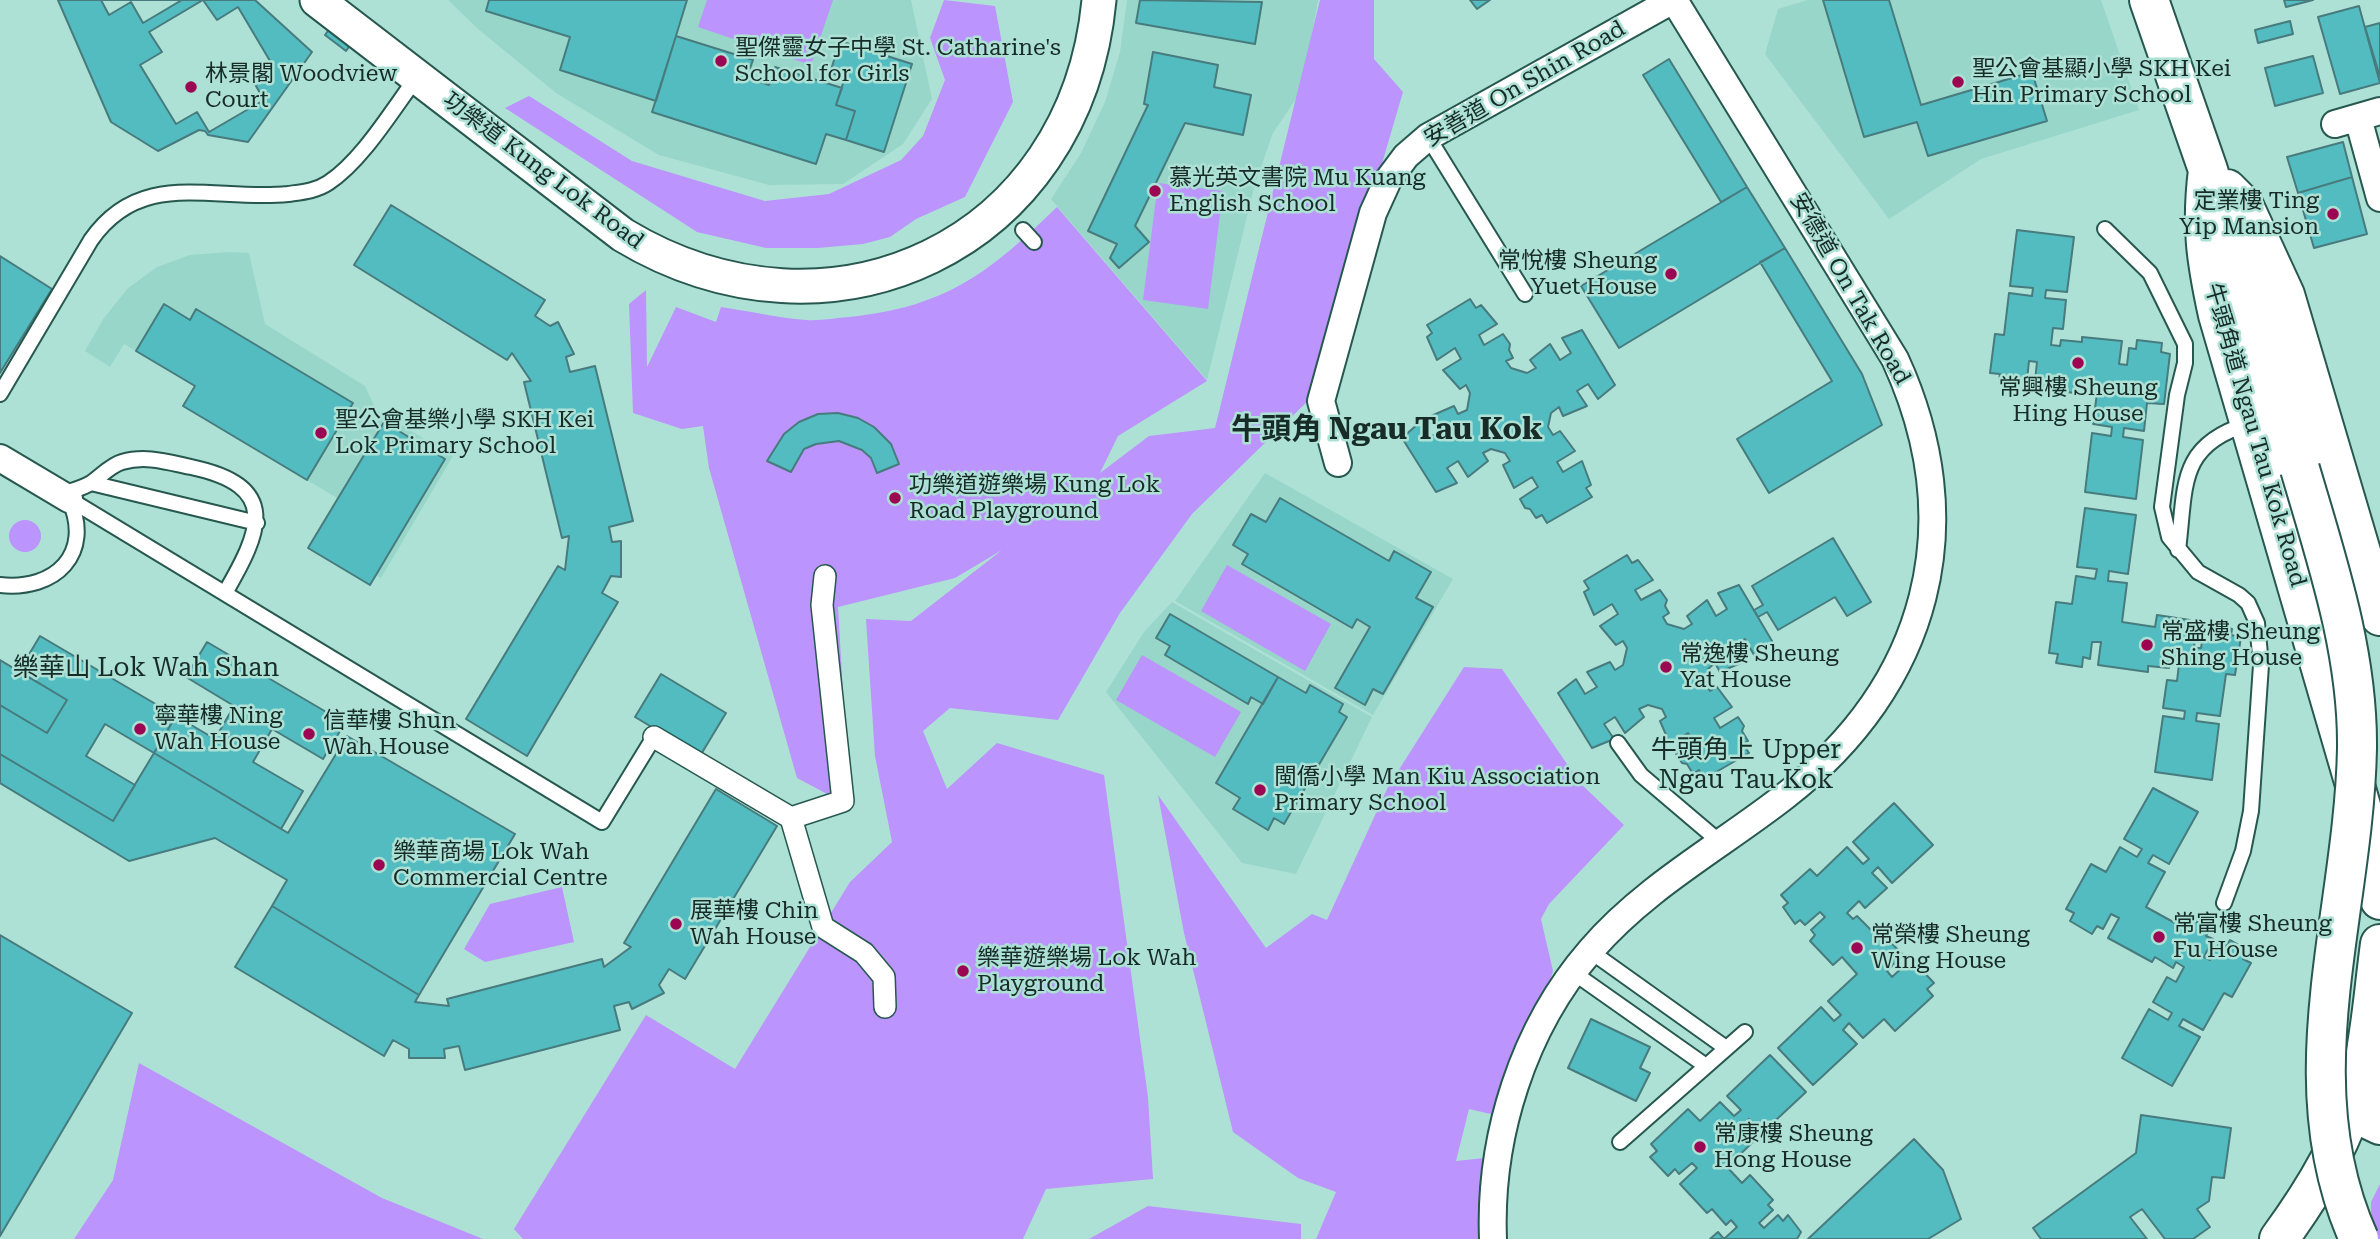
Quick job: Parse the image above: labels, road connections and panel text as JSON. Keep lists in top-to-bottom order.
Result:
{
  "streets": {
    "main road": ["牛頭角道 Ngau Tau Kok Road"],
    "street": ["安善道 On Shin Road", "功樂道 Kung Lok Road", "安德道 On Tak Road"]
  },
  "crossings": [
    ["安善道 On Shin Road", "安德道 On Tak Road"]
  ],
  "districts": ["牛頭角 Ngau Tau Kok", "樂華山 Lok Wah Shan", "牛頭角上 Upper Ngau Tau Kok"],
  "places": [
    "聖傑靈女子中學 St. Catharine's School for Girls",
    "聖公會基顯小學 SKH Kei Hin Primary School",
    "林景閣 Woodview Court",
    "慕光英文書院 Mu Kuang English School",
    "定業樓 Ting Yip Mansion",
    "常悅樓 Sheung Yuet House",
    "常興樓 Sheung Hing House",
    "聖公會基樂小學 SKH Kei Lok Primary School",
    "功樂道遊樂場 Kung Lok Road Playground",
    "常盛樓 Sheung Shing House",
    "常逸樓 Sheung Yat House",
    "寧華樓 Ning Wah House",
    "信華樓 Shun Wah House",
    "閩僑小學 Man Kiu Association Primary School",
    "樂華商場 Lok Wah Commercial Centre",
    "展華樓 Chin Wah House",
    "常富樓 Sheung Fu House",
    "常榮樓 Sheung Wing House",
    "樂華遊樂場 Lok Wah Playground",
    "常康樓 Sheung Hong House"
  ]
}
